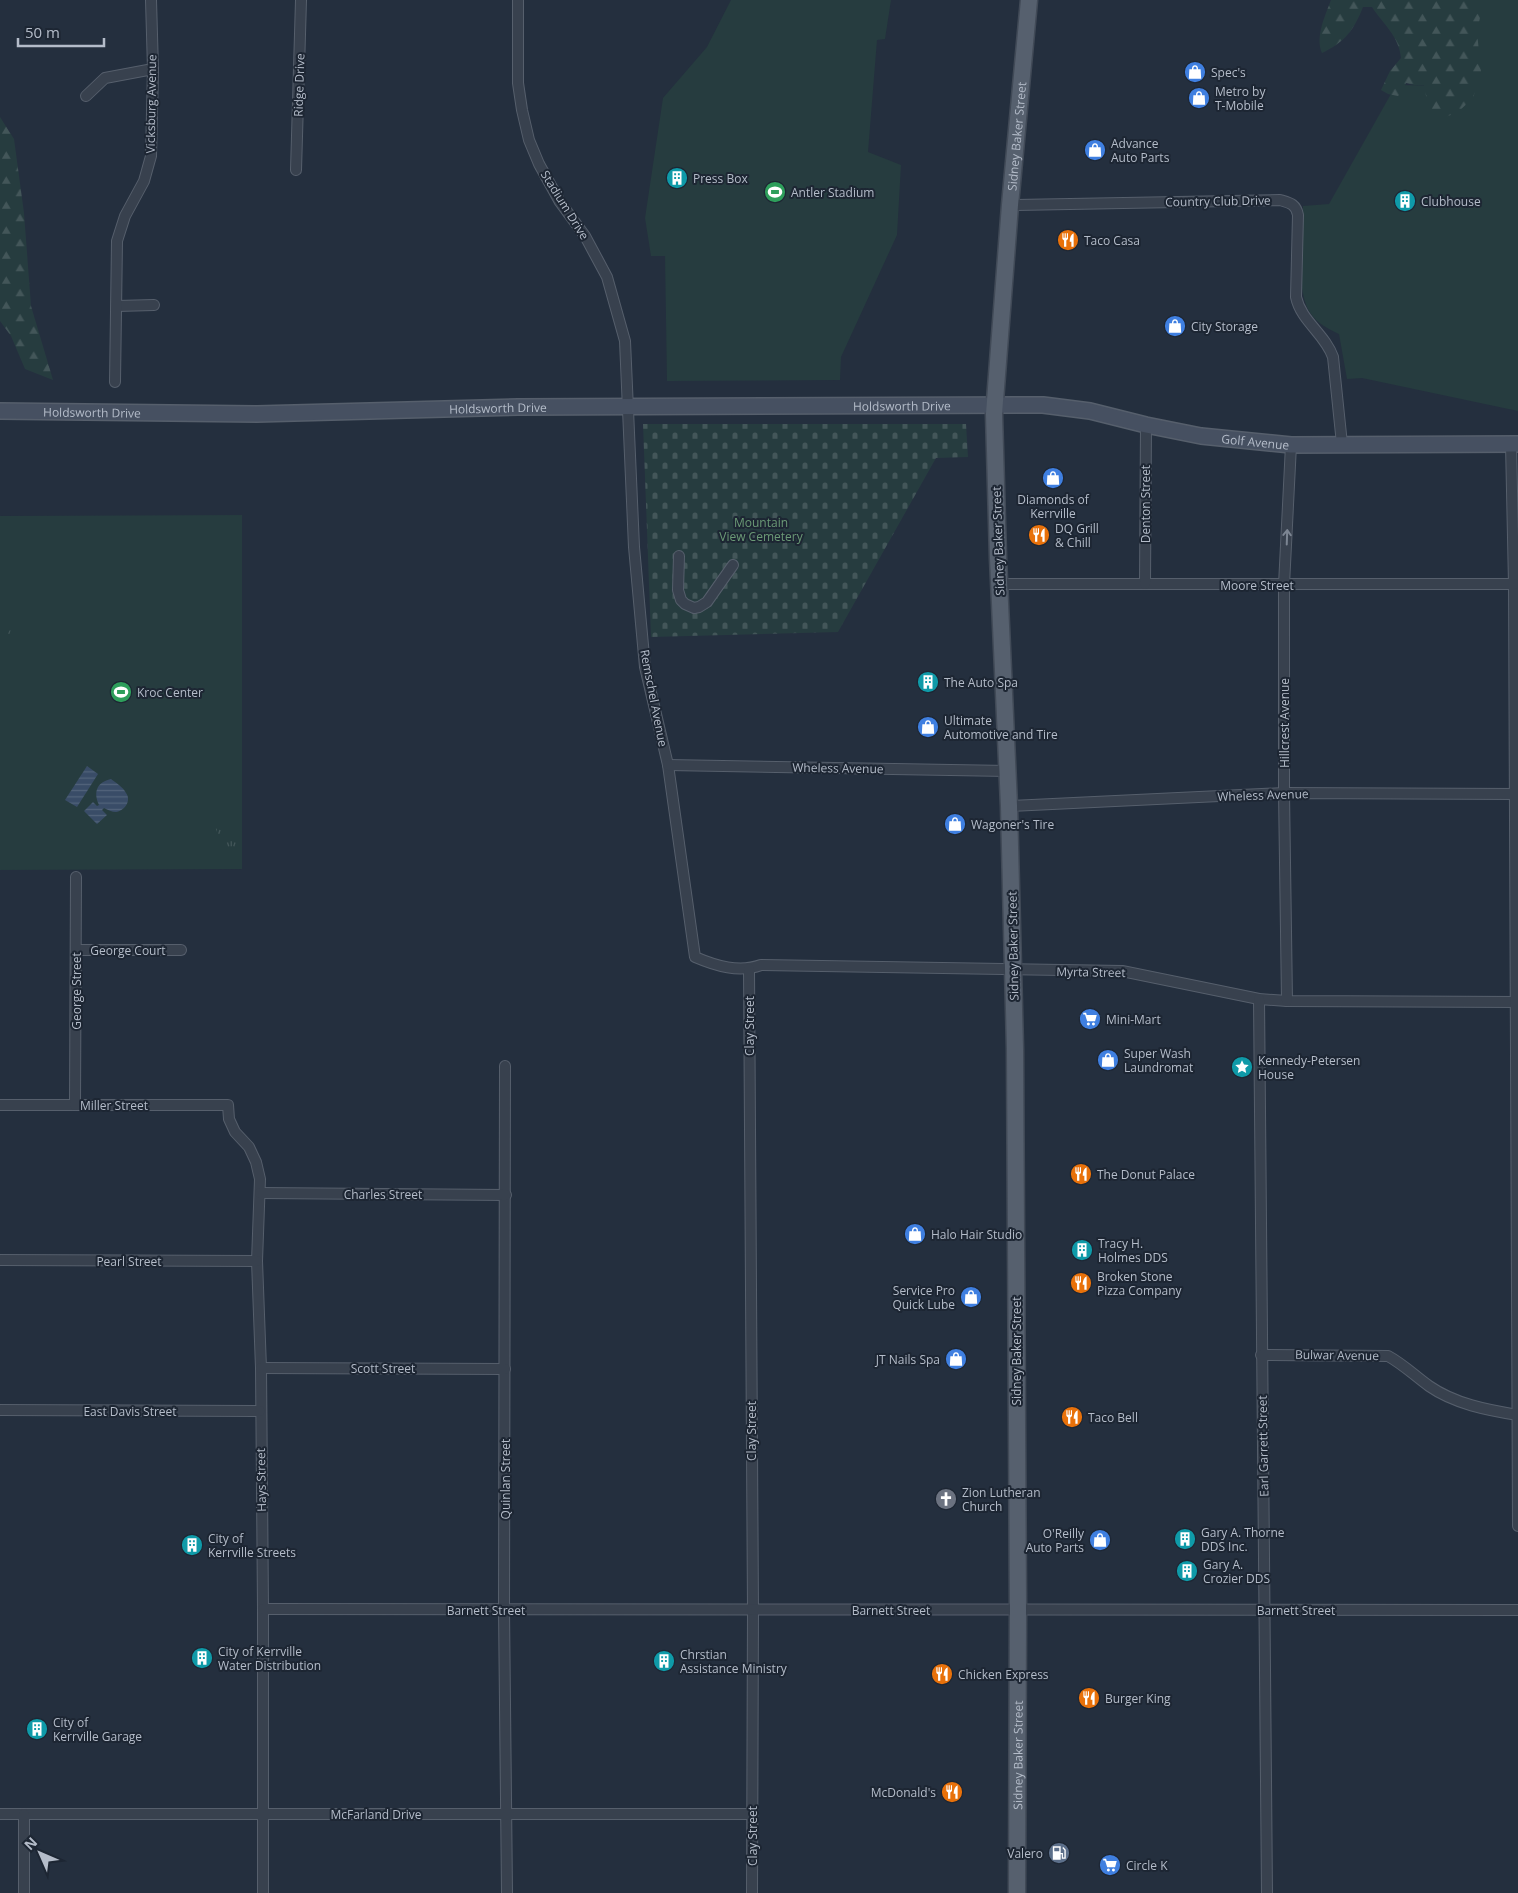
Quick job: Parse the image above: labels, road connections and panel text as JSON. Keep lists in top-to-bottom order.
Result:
{
  "streets": {
    "main road": ["Sidney Baker Street", "Holdsworth Drive", "Golf Avenue"],
    "street": [
      "Ridge Drive",
      "Vicksburg Avenue",
      "Country Club Drive",
      "Stadium Drive",
      "Denton Street",
      "Moore Street",
      "Remschel Avenue",
      "Hillcrest Avenue",
      "Wheless Avenue",
      "George Court",
      "Myrta Street",
      "George Street",
      "Clay Street",
      "Miller Street",
      "Charles Street",
      "Pearl Street",
      "Bulwar Avenue",
      "Scott Street",
      "East Davis Street",
      "Earl Garrett Street",
      "Quinlan Street",
      "Hays Street",
      "Barnett Street",
      "McFarland Drive"
    ]
  },
  "crossings": [
    ["Sidney Baker Street", "Country Club Drive"],
    ["Sidney Baker Street", "Holdsworth Drive"],
    ["Sidney Baker Street", "Golf Avenue"],
    ["Sidney Baker Street", "Moore Street"],
    ["Sidney Baker Street", "Wheless Avenue"],
    ["Sidney Baker Street", "Myrta Street"],
    ["Sidney Baker Street", "Barnett Street"],
    ["Country Club Drive", "Golf Avenue"],
    ["Stadium Drive", "Holdsworth Drive"],
    ["Stadium Drive", "Remschel Avenue"],
    ["Holdsworth Drive", "Golf Avenue"],
    ["Holdsworth Drive", "Remschel Avenue"],
    ["Golf Avenue", "Denton Street"],
    ["Golf Avenue", "Hillcrest Avenue"],
    ["Denton Street", "Moore Street"],
    ["Moore Street", "Hillcrest Avenue"],
    ["Remschel Avenue", "Wheless Avenue"],
    ["Remschel Avenue", "Myrta Street"],
    ["Hillcrest Avenue", "Wheless Avenue"],
    ["Hillcrest Avenue", "Myrta Street"],
    ["George Court", "George Street"],
    ["Myrta Street", "Clay Street"],
    ["Myrta Street", "Earl Garrett Street"],
    ["George Street", "Miller Street"],
    ["Clay Street", "Barnett Street"],
    ["Clay Street", "McFarland Drive"],
    ["Miller Street", "Hays Street"],
    ["Charles Street", "Quinlan Street"],
    ["Charles Street", "Hays Street"],
    ["Pearl Street", "Hays Street"],
    ["Bulwar Avenue", "Earl Garrett Street"],
    ["Scott Street", "Quinlan Street"],
    ["Scott Street", "Hays Street"],
    ["East Davis Street", "Hays Street"],
    ["Earl Garrett Street", "Barnett Street"],
    ["Quinlan Street", "Barnett Street"],
    ["Quinlan Street", "McFarland Drive"],
    ["Hays Street", "Barnett Street"],
    ["Hays Street", "McFarland Drive"]
  ],
  "parks": ["Mountain View Cemetery"],
  "places": {
    "shop": [
      "Spec's",
      "Metro by T-Mobile",
      "Advance Auto Parts",
      "City Storage",
      "Diamonds of Kerrville",
      "Ultimate Automotive and Tire",
      "Wagoner's Tire",
      "Super Wash Laundromat",
      "Halo Hair Studio",
      "Service Pro Quick Lube",
      "JT Nails Spa",
      "O'Reilly Auto Parts"
    ],
    "building": [
      "Press Box",
      "Clubhouse",
      "The Auto Spa",
      "Tracy H. Holmes DDS",
      "Gary A. Thorne DDS Inc.",
      "City of Kerrville Streets",
      "Gary A. Crozier DDS",
      "City of Kerrville Water Distribution",
      "Chrstian Assistance Ministry",
      "City of Kerrville Garage"
    ],
    "sports": ["Antler Stadium", "Kroc Center"],
    "restaurant": [
      "Taco Casa",
      "DQ Grill & Chill",
      "The Donut Palace",
      "Broken Stone Pizza Company",
      "Taco Bell",
      "Chicken Express",
      "Burger King",
      "McDonald's"
    ],
    "supermarket": ["Mini-Mart", "Circle K"],
    "place": ["Kennedy-Petersen House"],
    "church": ["Zion Lutheran Church"],
    "fuel station": ["Valero"]
  },
  "scale_bar": "50 m",
  "north": "top left"
}
